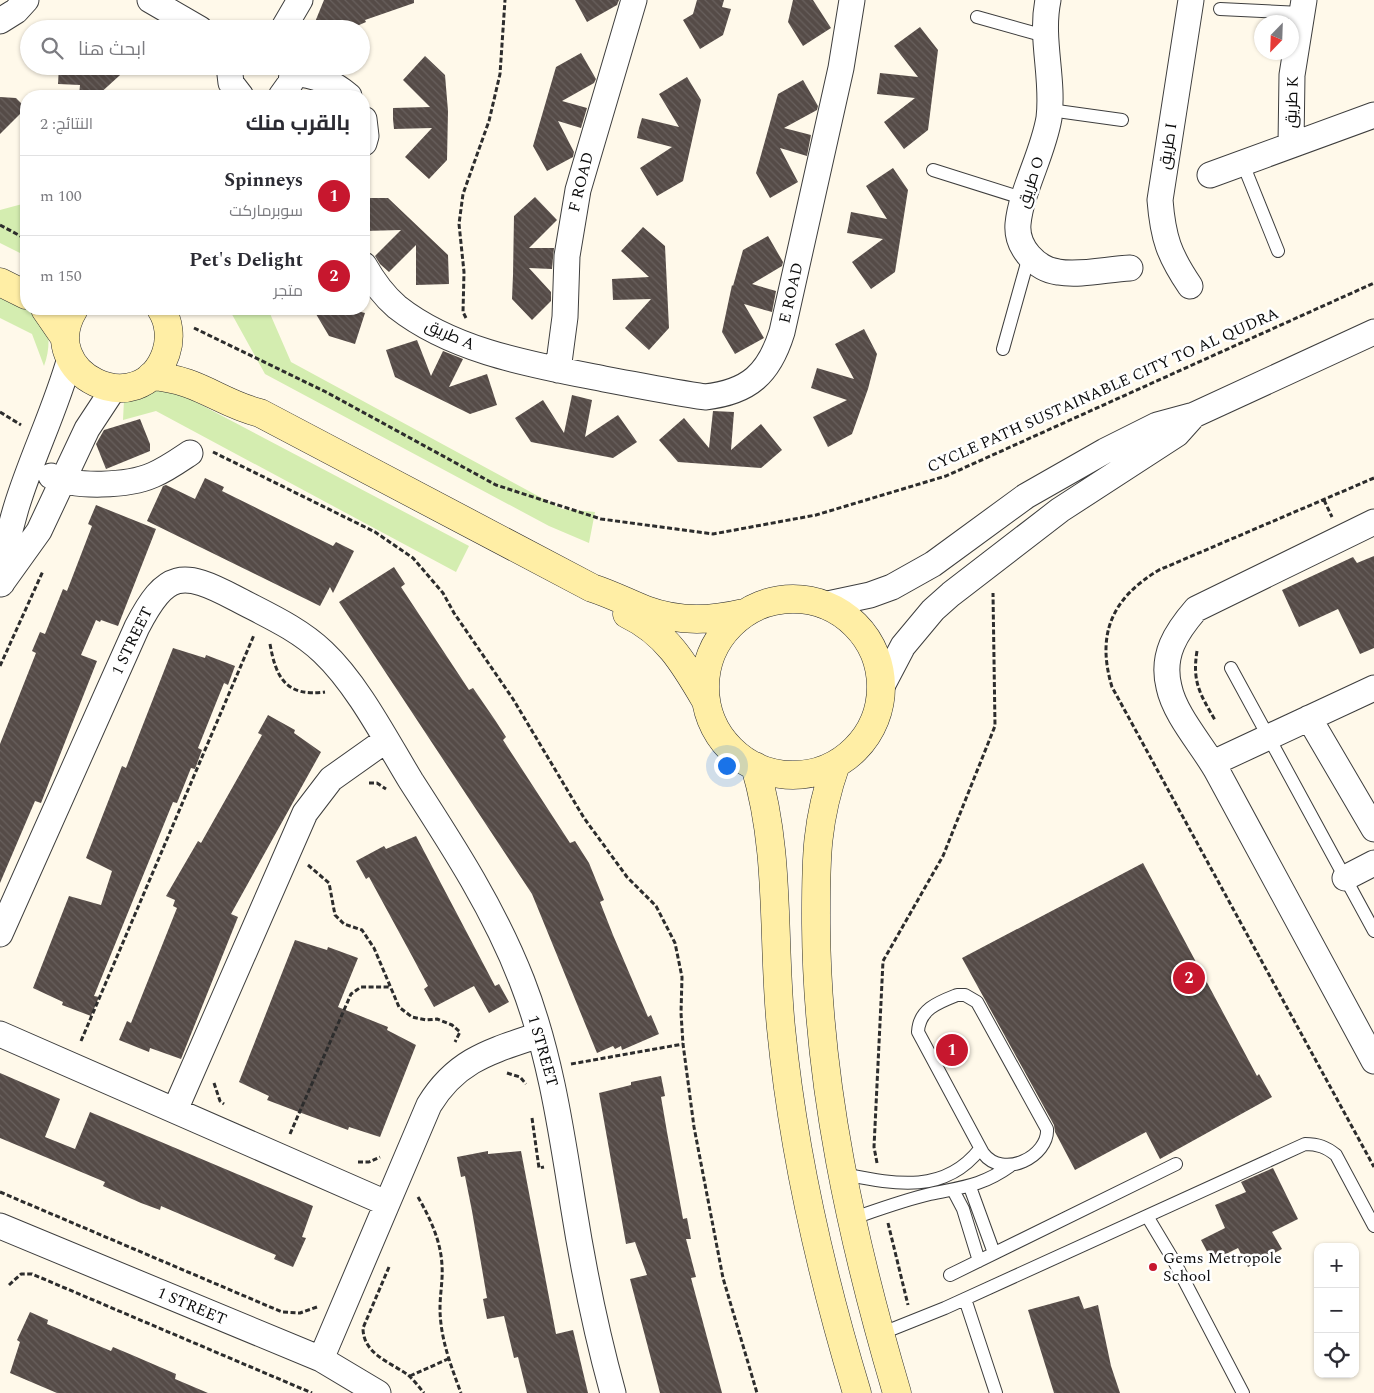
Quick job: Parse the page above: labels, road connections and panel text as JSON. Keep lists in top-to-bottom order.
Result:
{
  "streets": {
    "street": [
      "طريق K",
      "طريق I",
      "F ROAD",
      "طريق O",
      "E ROAD",
      "طريق A",
      "1 STREET"
    ],
    "path": ["CYCLE PATH SUSTAINABLE CITY TO AL QUDRA"]
  },
  "crossings": [
    ["F ROAD", "E ROAD"],
    ["F ROAD", "طريق A"],
    ["E ROAD", "طريق A"]
  ],
  "places": ["Gems Metropole School"],
  "north": "bottom left",
  "page": {
    "search": "ابحث هنا",
    "heading": ["بالقرب منك", "النتائج: 2"],
    "list": [
      {
        "mark": "1",
        "name": "Spinneys",
        "note": "سوبرماركت",
        "value": "100 m"
      },
      {
        "mark": "2",
        "name": "Pet's Delight",
        "note": "متجر",
        "value": "150 m"
      }
    ],
    "pins": ["2", "1"],
    "map_buttons": ["+", "−"]
  }
}
